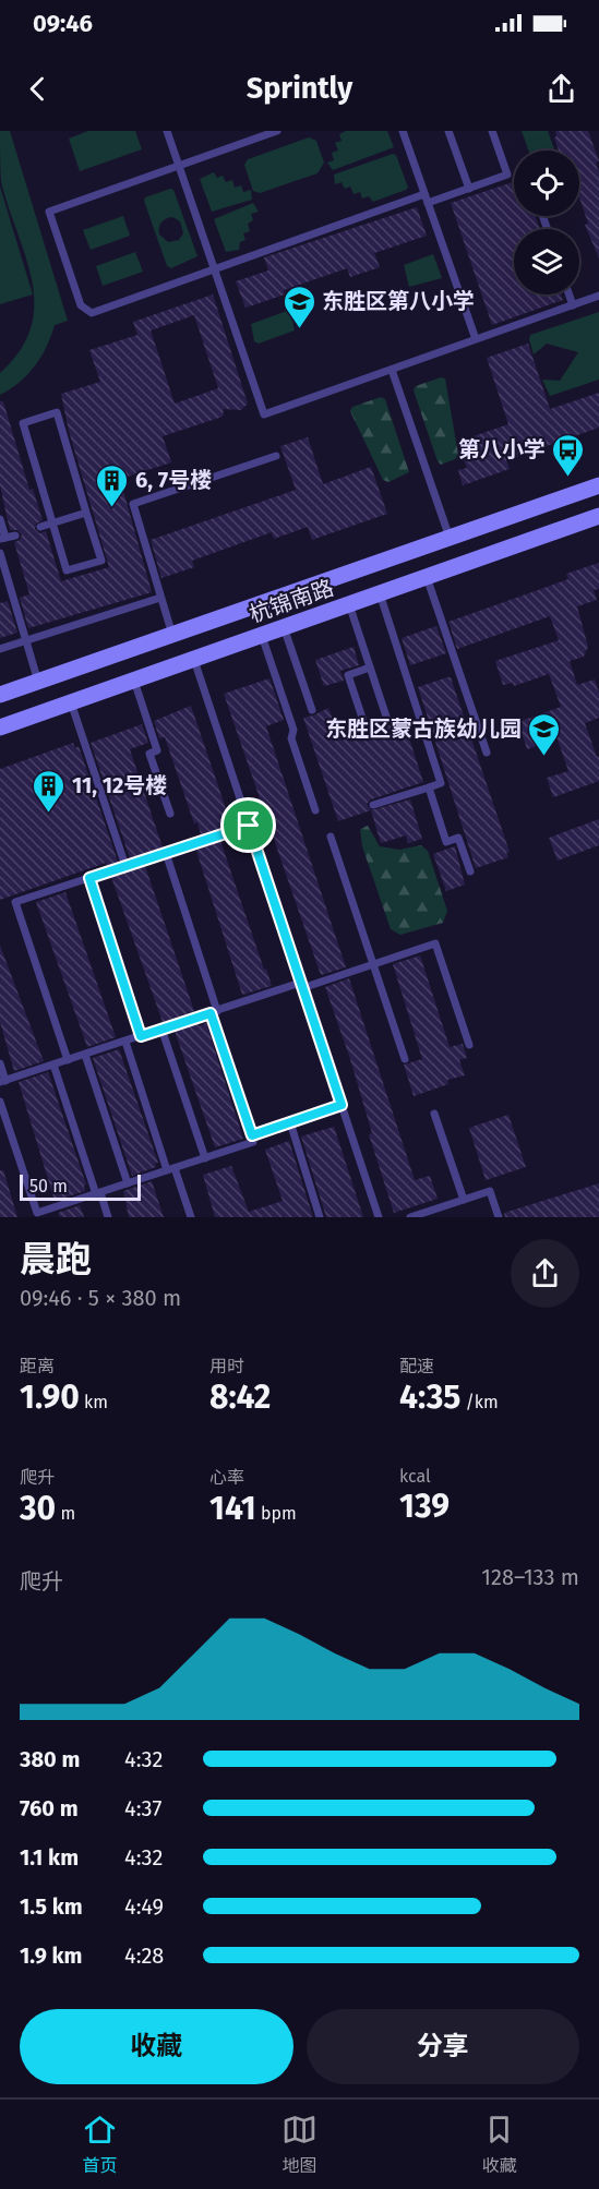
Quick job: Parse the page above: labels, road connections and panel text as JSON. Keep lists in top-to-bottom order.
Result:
{
  "streets": {
    "main road": ["杭锦南路"]
  },
  "places": {
    "school or university": ["东胜区第八小学", "东胜区蒙古族幼儿园"],
    "bus stop": ["第八小学"],
    "building": ["6, 7号楼", "11, 12号楼"]
  },
  "scale_bar": "50 m",
  "page": {
    "status": "09:46",
    "header": "Sprintly",
    "scale": "50 m",
    "heading": ["晨跑", "09:46 · 5 × 380 m"],
    "stats": [
      ["距离", "1.90 km"],
      ["用时", "8:42"],
      ["配速", "4:35 /km"],
      ["爬升", "30 m"],
      ["心率", "141 bpm"],
      ["kcal", "139"]
    ],
    "chart": ["爬升", "128–133 m"],
    "list": [
      {
        "name": "380 m",
        "note": "4:32"
      },
      {
        "name": "760 m",
        "note": "4:37"
      },
      {
        "name": "1.1 km",
        "note": "4:32"
      },
      {
        "name": "1.5 km",
        "note": "4:49"
      },
      {
        "name": "1.9 km",
        "note": "4:28"
      }
    ],
    "buttons": ["收藏", "分享"],
    "tabs": ["首页", "地图", "收藏"]
  }
}
